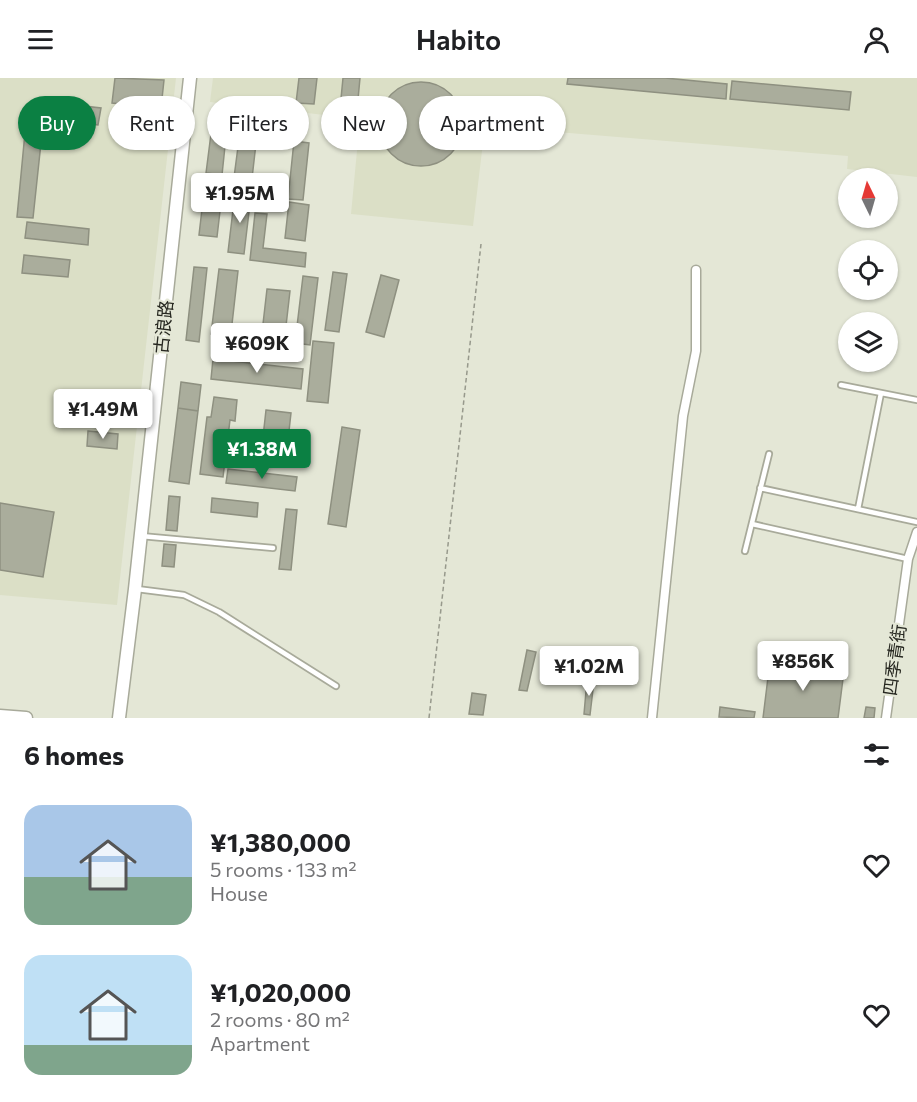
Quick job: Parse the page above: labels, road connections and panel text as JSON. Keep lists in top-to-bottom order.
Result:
{
  "streets": {
    "main road": ["古浪路"],
    "street": ["四季青街"]
  },
  "north": "top",
  "page": {
    "header": "Habito",
    "chip": [
      "Buy",
      "Rent",
      "Filters",
      "New",
      "Apartment"
    ],
    "price": [
      "¥1.95M",
      "¥609K",
      "¥1.49M",
      "¥1.38M",
      "¥856K",
      "¥1.02M"
    ],
    "heading": "6 homes",
    "list": [
      {
        "name": "¥1,380,000",
        "note": "5 rooms · 133 m² · House"
      },
      {
        "name": "¥1,020,000",
        "note": "2 rooms · 80 m² · Apartment"
      }
    ]
  }
}
